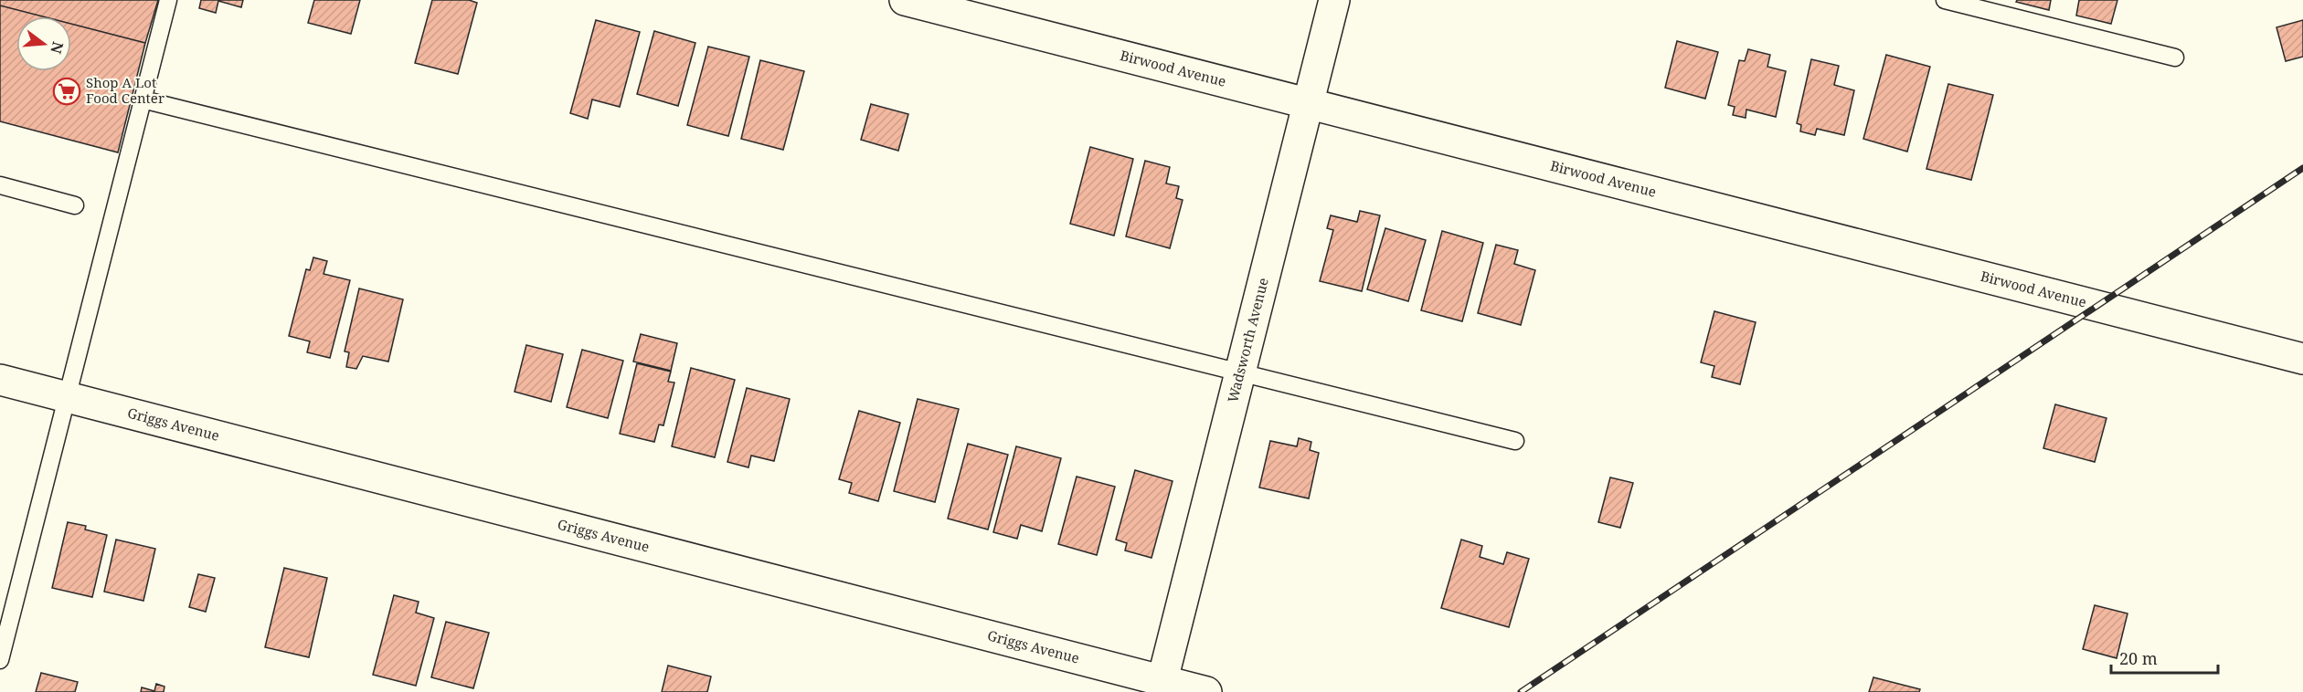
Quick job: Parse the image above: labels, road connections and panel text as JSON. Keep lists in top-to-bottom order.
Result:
{
  "streets": {
    "street": ["Birwood Avenue", "Wadsworth Avenue", "Griggs Avenue"]
  },
  "crossings": [
    ["Birwood Avenue", "Wadsworth Avenue"],
    ["Wadsworth Avenue", "Griggs Avenue"]
  ],
  "places": {
    "supermarket": ["Shop A Lot Food Center"]
  },
  "scale_bar": "20 m",
  "north": "right"
}
